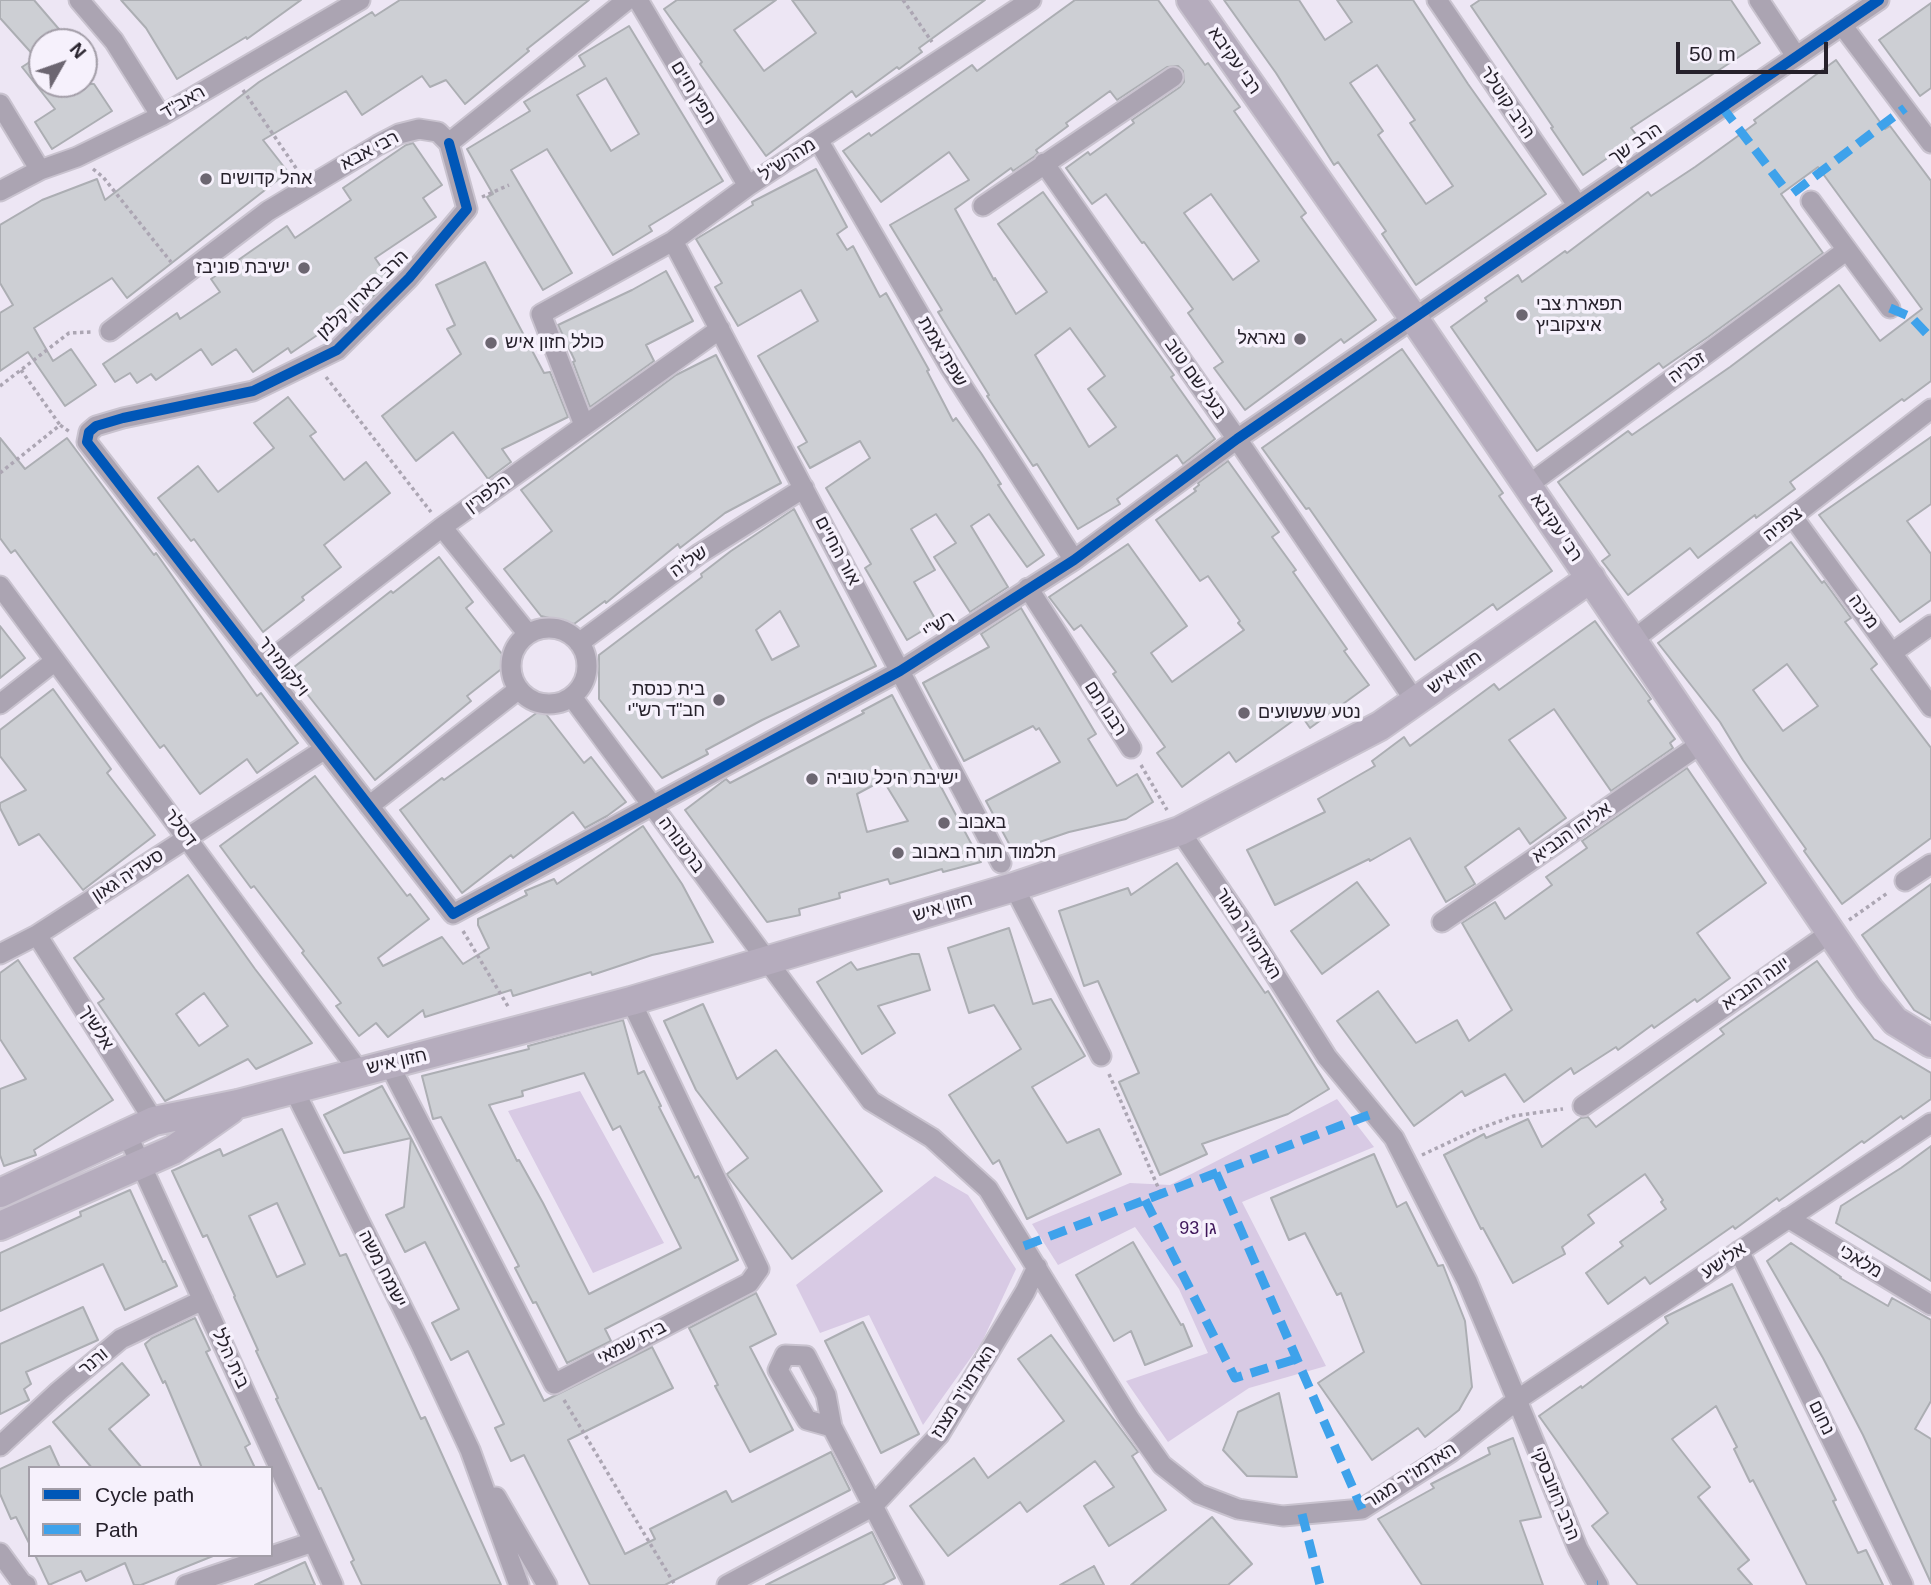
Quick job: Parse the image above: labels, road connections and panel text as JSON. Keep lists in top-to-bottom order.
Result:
{
  "streets": {
    "street": [
      "רבי עקיבא",
      "חפץ חיים",
      "ראב\"ד",
      "הרב קוטלר",
      "הרב שך",
      "רבי אבא",
      "מהרש\"ל",
      "הרב בארון קלמן",
      "שפת אמת",
      "זכריה",
      "בעל שם טוב",
      "הלפרין",
      "צפניה",
      "אור החיים",
      "של\"ה",
      "מיכה",
      "רש\"י",
      "וילקומירר",
      "חזון איש",
      "רבנו תם",
      "דסלר",
      "אליהו הנביא",
      "ברטנורה",
      "סעדיה גאון",
      "האדמו\"ר מגור",
      "יונה הנביא",
      "אלשיך",
      "אלישע",
      "מלאכי",
      "ישמח משה",
      "בית שמאי",
      "בית הלל",
      "ורנר",
      "האדמו\"ר מצנז",
      "נחום",
      "הרב רוזובסקי"
    ]
  },
  "crossings": [
    ["רבי עקיבא", "הרב שך"],
    ["רבי עקיבא", "זכריה"],
    ["רבי עקיבא", "צפניה"],
    ["רבי עקיבא", "רש\"י"],
    ["רבי עקיבא", "חזון איש"],
    ["רבי עקיבא", "אליהו הנביא"],
    ["רבי עקיבא", "יונה הנביא"],
    ["חפץ חיים", "מהרש\"ל"],
    ["הרב קוטלר", "הרב שך"],
    ["הרב שך", "רש\"י"],
    ["מהרש\"ל", "שפת אמת"],
    ["מהרש\"ל", "הלפרין"],
    ["מהרש\"ל", "אור החיים"],
    ["הרב בארון קלמן", "וילקומירר"],
    ["שפת אמת", "רש\"י"],
    ["בעל שם טוב", "רש\"י"],
    ["בעל שם טוב", "חזון איש"],
    ["הלפרין", "אור החיים"],
    ["הלפרין", "וילקומירר"],
    ["צפניה", "מיכה"],
    ["אור החיים", "של\"ה"],
    ["אור החיים", "רש\"י"],
    ["אור החיים", "חזון איש"],
    ["של\"ה", "ברטנורה"],
    ["רש\"י", "וילקומירר"],
    ["רש\"י", "רבנו תם"],
    ["רש\"י", "ברטנורה"],
    ["וילקומירר", "סעדיה גאון"],
    ["חזון איש", "רבנו תם"],
    ["חזון איש", "דסלר"],
    ["חזון איש", "ברטנורה"],
    ["חזון איש", "האדמו\"ר מגור"],
    ["חזון איש", "אלשיך"],
    ["חזון איש", "ישמח משה"],
    ["חזון איש", "בית שמאי"],
    ["חזון איש", "בית הלל"],
    ["רבנו תם", "האדמו\"ר מגור"],
    ["דסלר", "סעדיה גאון"],
    ["ברטנורה", "האדמו\"ר מגור"],
    ["סעדיה גאון", "אלשיך"],
    ["האדמו\"ר מגור", "אלישע"],
    ["האדמו\"ר מגור", "האדמו\"ר מצנז"],
    ["האדמו\"ר מגור", "הרב רוזובסקי"],
    ["אלישע", "מלאכי"],
    ["אלישע", "נחום"],
    ["אלישע", "הרב רוזובסקי"],
    ["בית הלל", "ורנר"]
  ],
  "parks": ["גן 93"],
  "places": [
    "אהל קדושים",
    "ישיבת פוניבז",
    "תפארת צבי איצקוביץ",
    "נאראל",
    "כולל חזון איש",
    "בית כנסת חב\"ד רש\"י",
    "נטע שעשועים",
    "ישיבת היכל טוביה",
    "באבוב",
    "תלמוד תורה באבוב"
  ],
  "legend": ["Cycle path", "Path"],
  "scale_bar": "50 m",
  "north": "top right"
}
